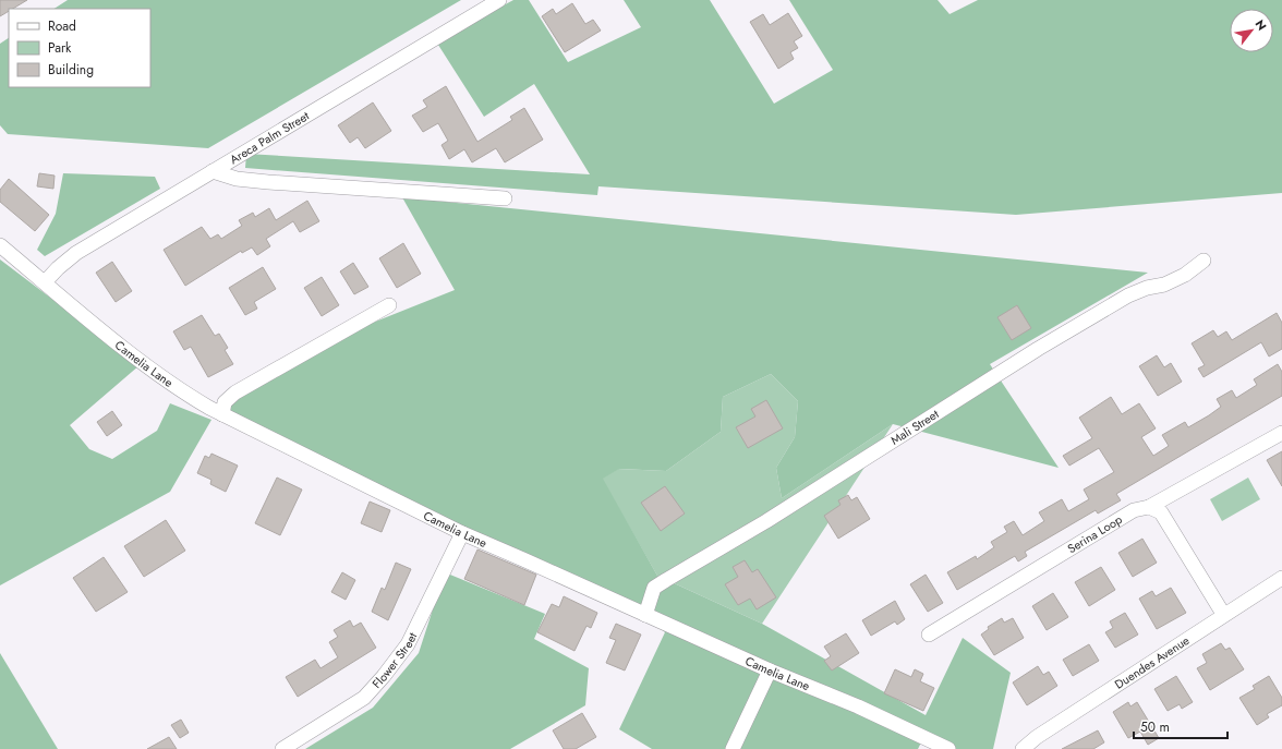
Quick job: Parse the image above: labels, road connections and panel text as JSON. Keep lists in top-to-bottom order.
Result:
{
  "streets": {
    "street": [
      "Areca Palm Street",
      "Camelia Lane",
      "Mali Street",
      "Serina Loop",
      "Flower Street",
      "Duendes Avenue"
    ]
  },
  "crossings": [
    ["Areca Palm Street", "Camelia Lane"],
    ["Camelia Lane", "Mali Street"],
    ["Camelia Lane", "Flower Street"]
  ],
  "legend": ["Road", "Park", "Building"],
  "scale_bar": "50 m",
  "north": "top right"
}
